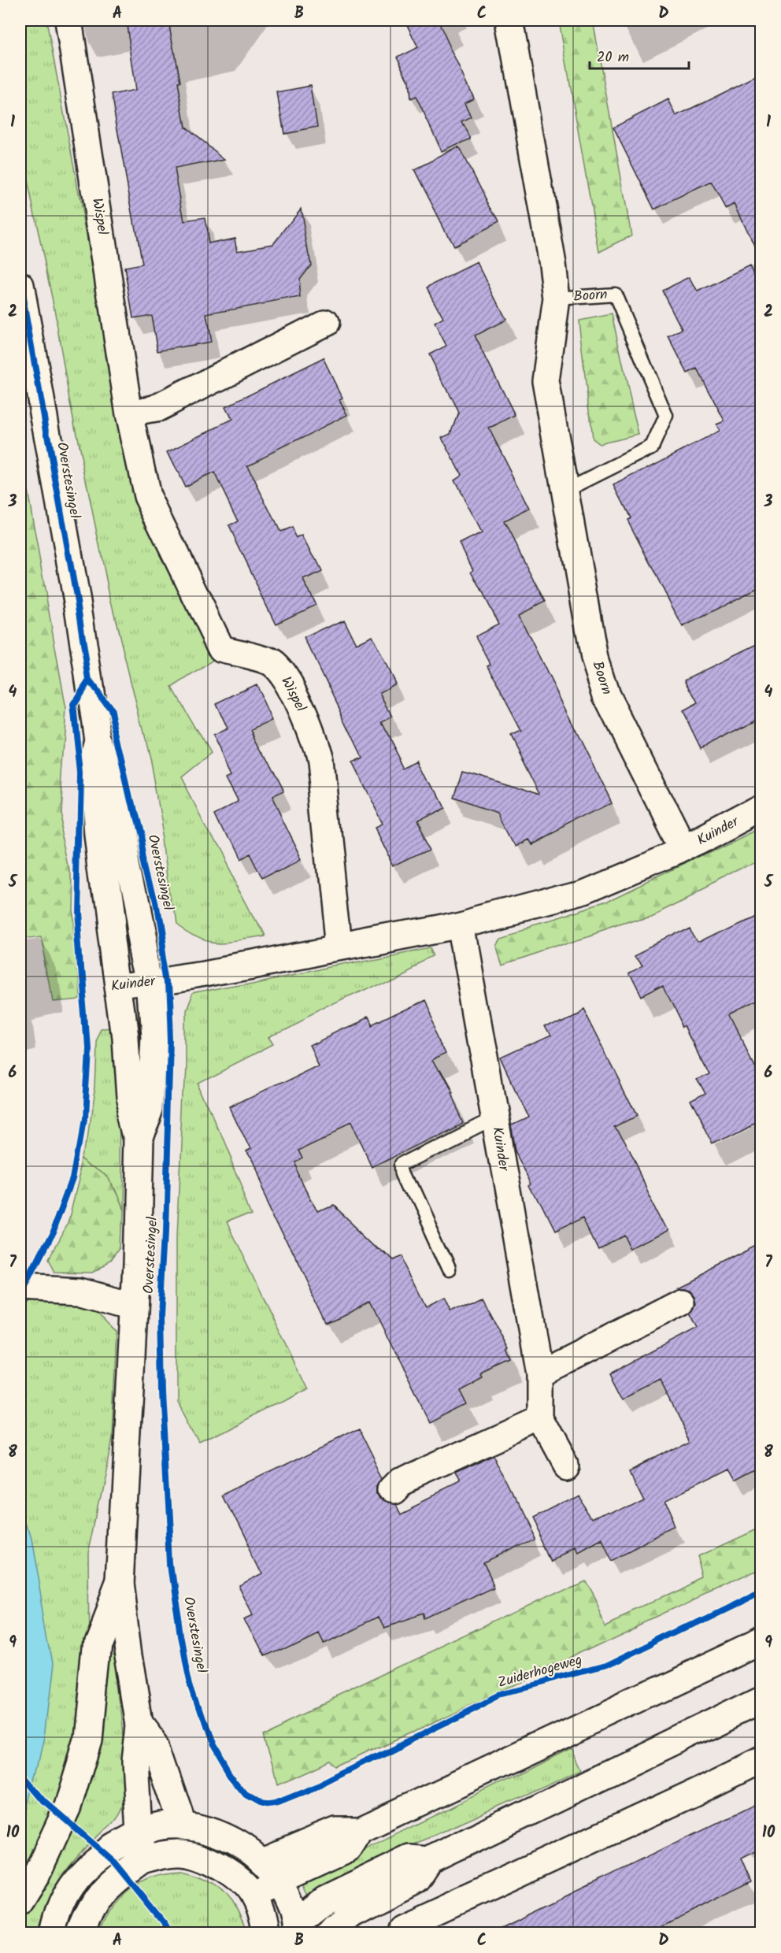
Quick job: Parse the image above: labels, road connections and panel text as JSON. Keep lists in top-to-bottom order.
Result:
{
  "streets": {
    "street": [
      "Wispel",
      "Boorn",
      "Overstesingel",
      "Kuinder"
    ],
    "cycle path": ["Zuiderhogeweg"]
  },
  "crossings": [
    ["Wispel", "Kuinder"],
    ["Boorn", "Kuinder"],
    ["Overstesingel", "Kuinder"]
  ],
  "scale_bar": "20 m",
  "grid": {
    "columns": [
      "A",
      "B",
      "C",
      "D"
    ],
    "rows": [
      "1",
      "2",
      "3",
      "4",
      "5",
      "6",
      "7",
      "8",
      "9",
      "10"
    ]
  }
}
